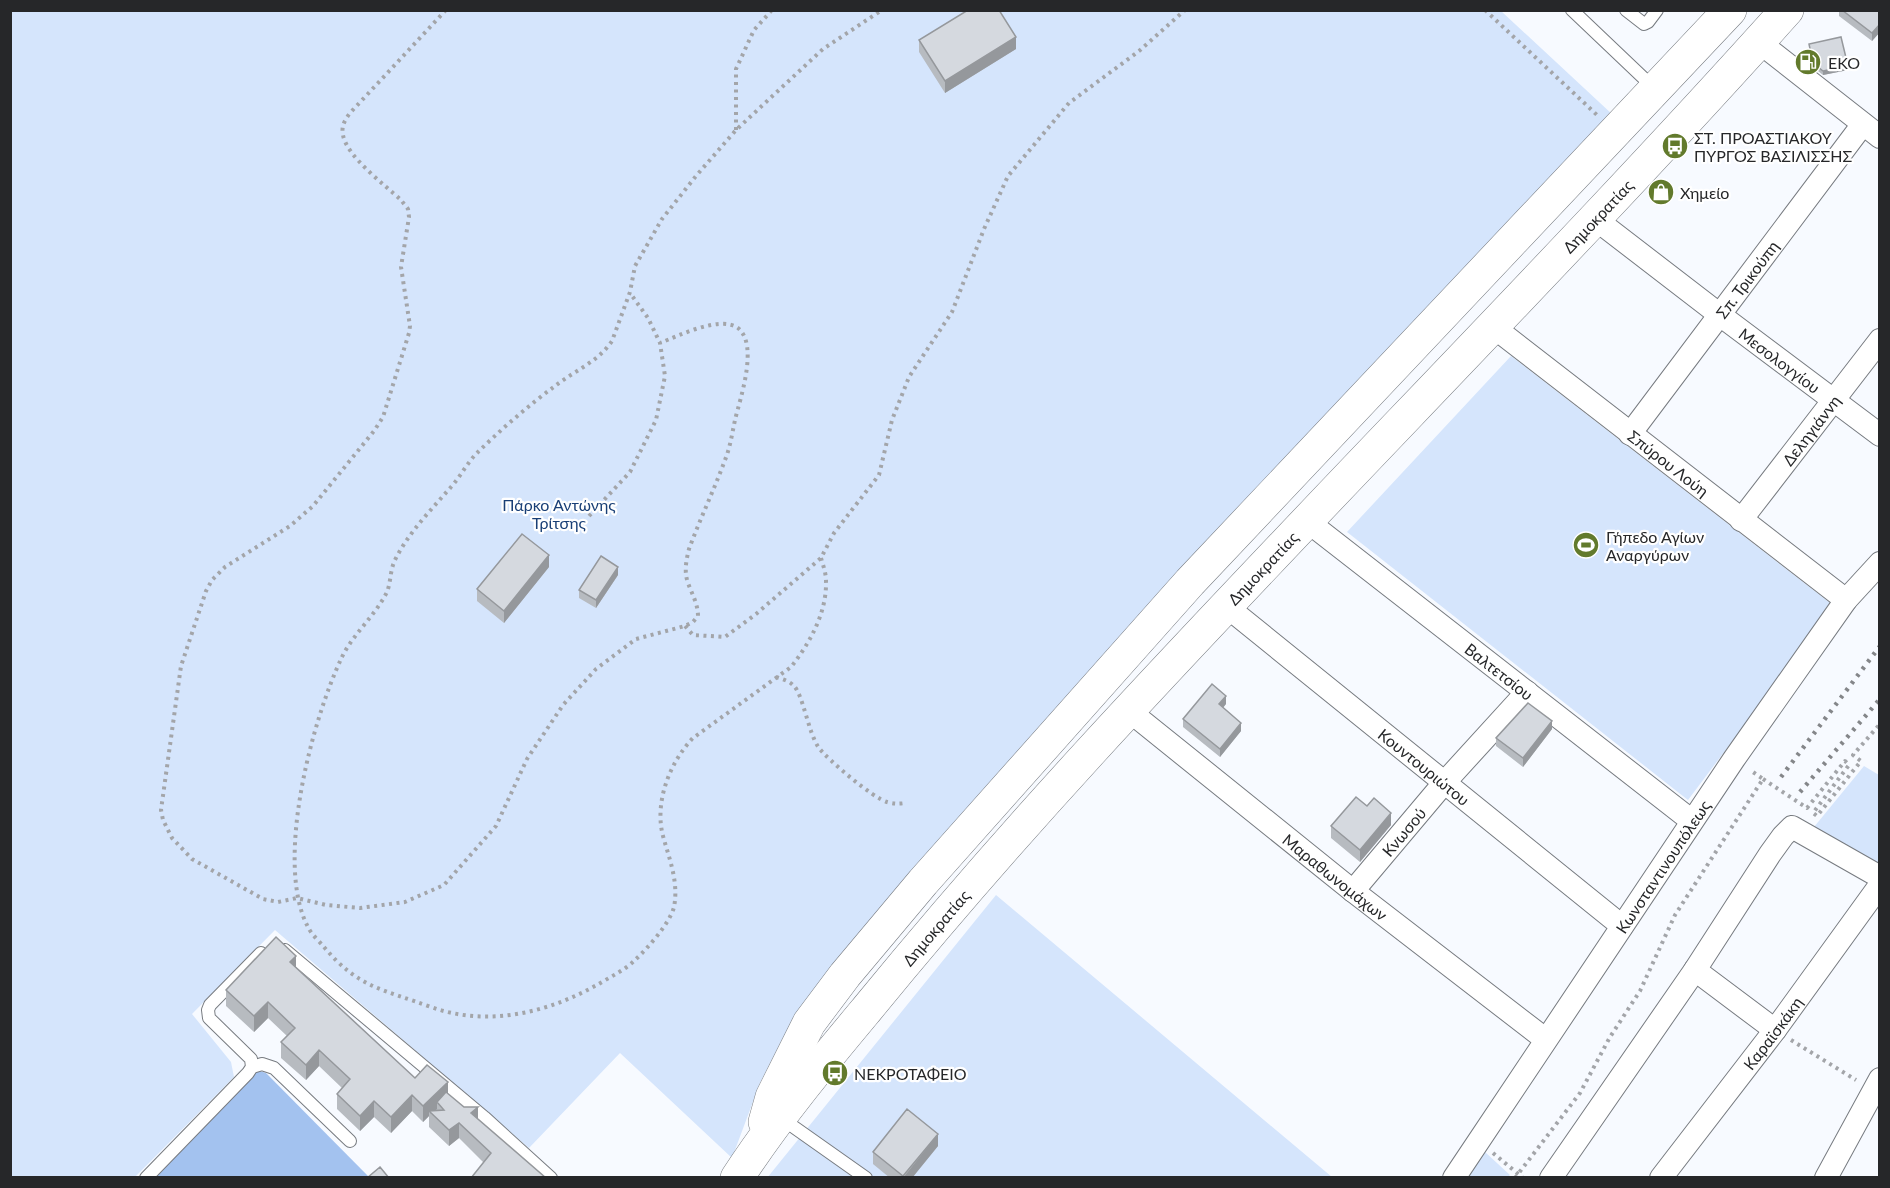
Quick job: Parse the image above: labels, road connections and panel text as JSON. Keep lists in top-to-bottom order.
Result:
{
  "streets": {
    "main road": ["Δημοκρατίας"],
    "street": [
      "Σπ. Τρικούπη",
      "Μεσολογγίου",
      "Δεληγιάννη",
      "Σπύρου Λούη",
      "Βαλτετσίου",
      "Κουντουριώτου",
      "Κνωσού",
      "Κωνσταντινουπόλεως",
      "Μαραθωνομάχων",
      "Καραϊσκάκη"
    ]
  },
  "crossings": [
    ["Δημοκρατίας", "Μεσολογγίου"],
    ["Δημοκρατίας", "Σπύρου Λούη"],
    ["Δημοκρατίας", "Βαλτετσίου"],
    ["Δημοκρατίας", "Κουντουριώτου"],
    ["Δημοκρατίας", "Μαραθωνομάχων"],
    ["Σπ. Τρικούπη", "Μεσολογγίου"],
    ["Σπ. Τρικούπη", "Σπύρου Λούη"],
    ["Μεσολογγίου", "Δεληγιάννη"],
    ["Δεληγιάννη", "Σπύρου Λούη"],
    ["Σπύρου Λούη", "Κωνσταντινουπόλεως"],
    ["Βαλτετσίου", "Κνωσού"],
    ["Βαλτετσίου", "Κωνσταντινουπόλεως"],
    ["Κουντουριώτου", "Κνωσού"],
    ["Κουντουριώτου", "Κωνσταντινουπόλεως"],
    ["Κνωσού", "Μαραθωνομάχων"],
    ["Κωνσταντινουπόλεως", "Μαραθωνομάχων"]
  ],
  "parks": ["Πάρκο Αντώνης Τρίτσης"],
  "places": {
    "fuel station": ["EKO"],
    "bus stop": ["ΣΤ. ΠΡΟΑΣΤΙΑΚΟΥ ΠΥΡΓΟΣ ΒΑΣΙΛΙΣΣΗΣ", "ΝΕΚΡΟΤΑΦΕΙΟ"],
    "shop": ["Χημείο"],
    "sports": ["Γήπεδο Αγίων Αναργύρων"]
  }
}
